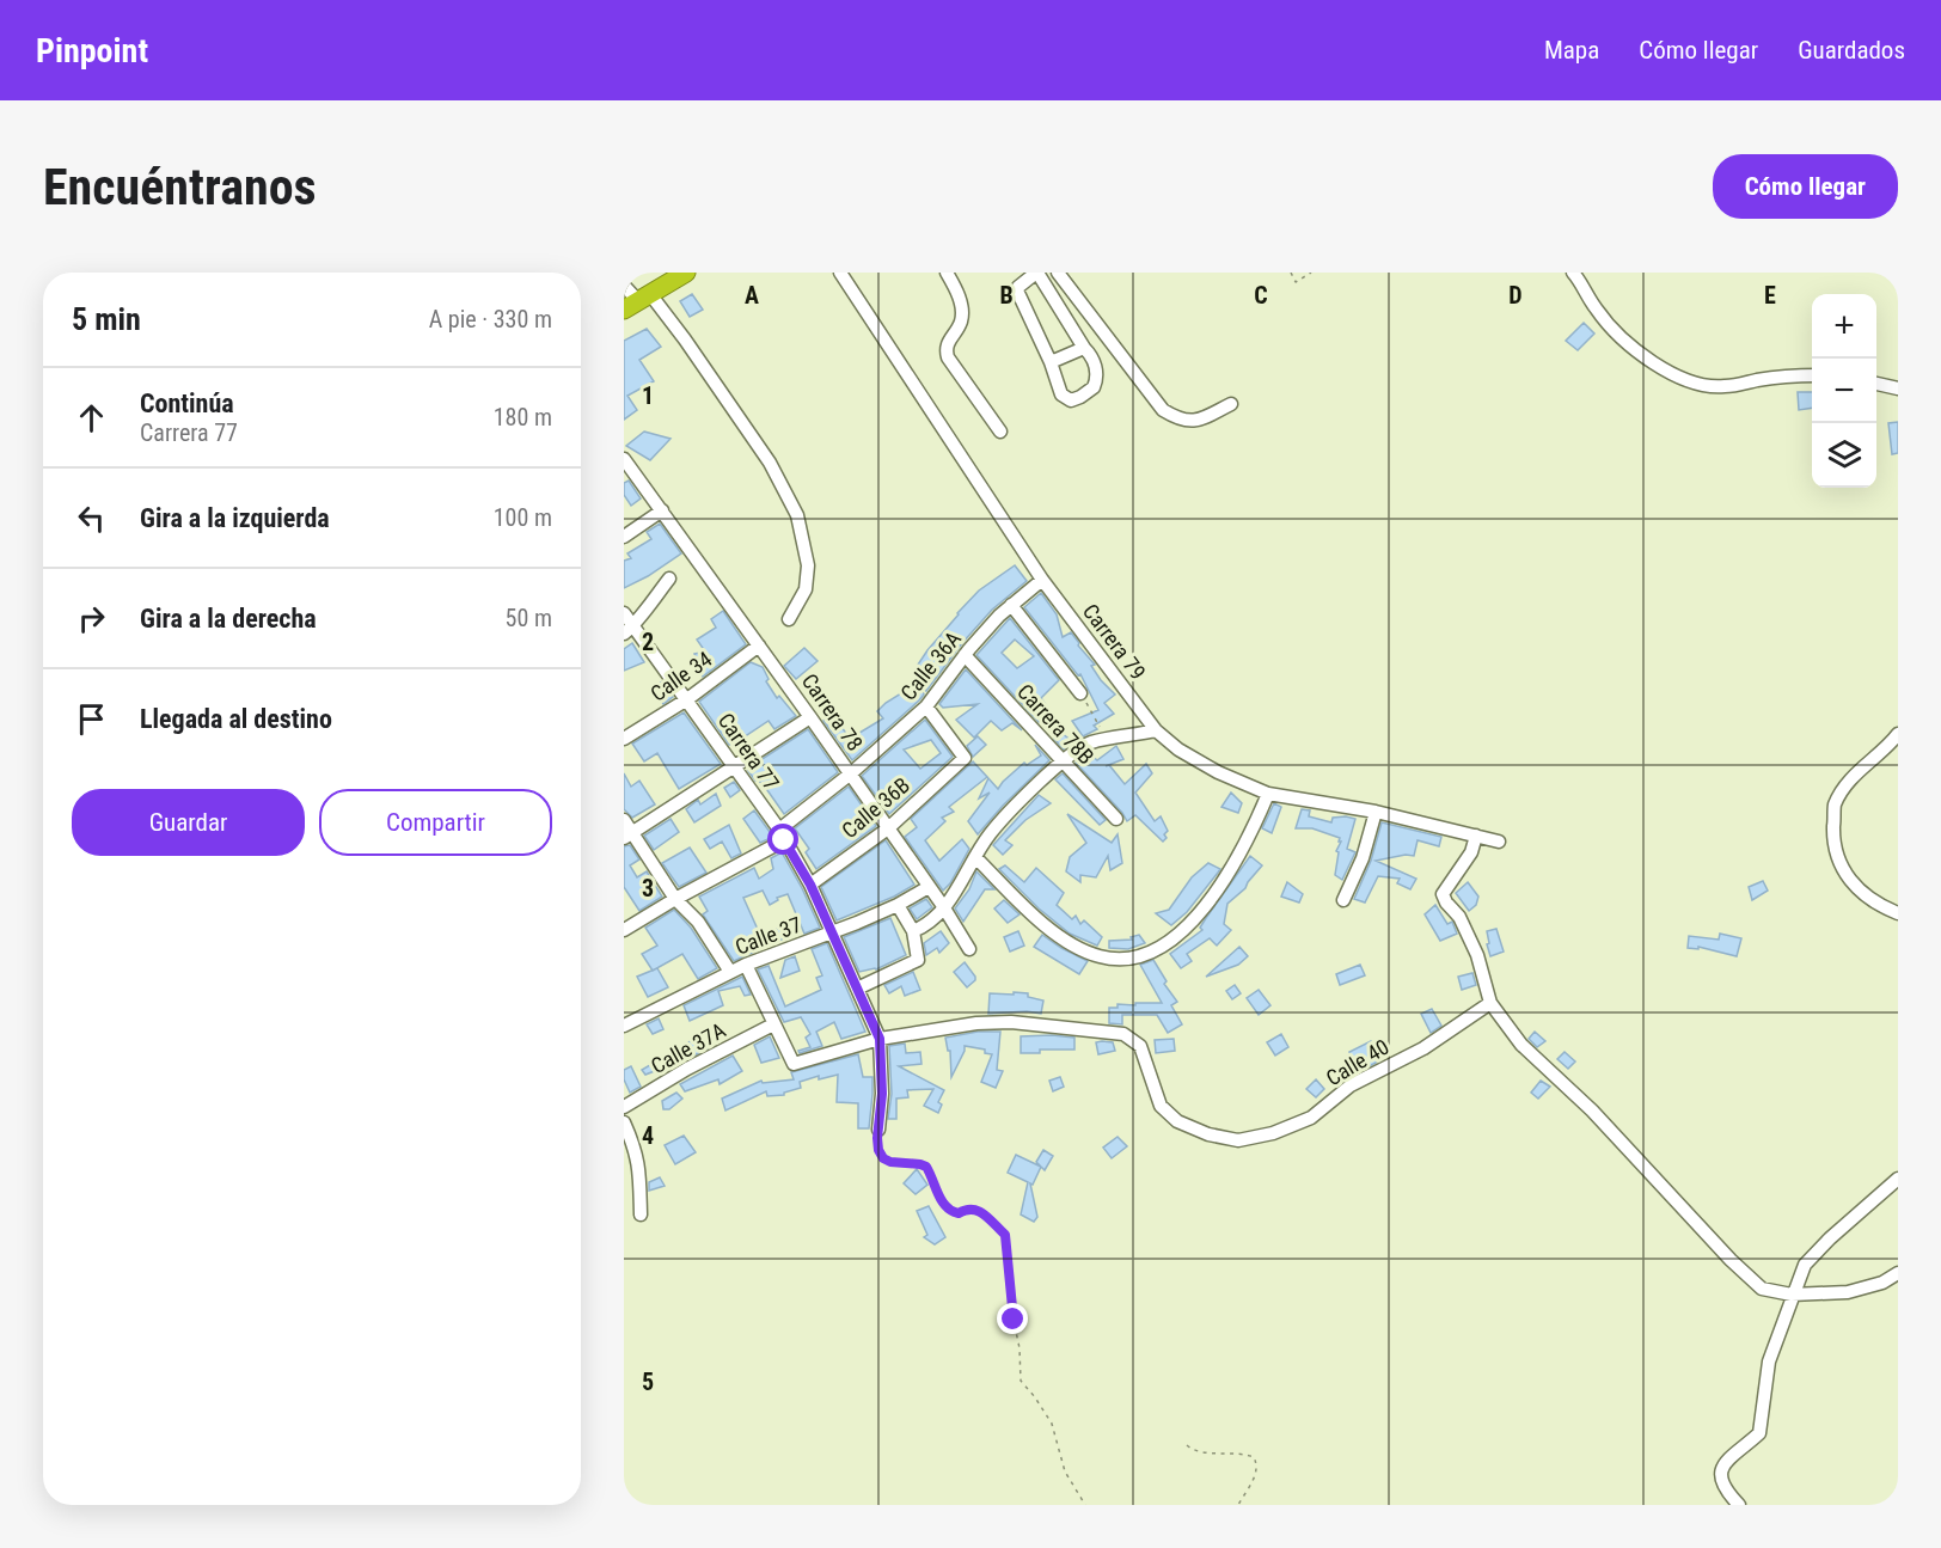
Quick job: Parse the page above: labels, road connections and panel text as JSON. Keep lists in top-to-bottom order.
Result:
{
  "streets": {
    "street": [
      "Carrera 79",
      "Calle 36A",
      "Calle 34",
      "Carrera 78",
      "Carrera 78B",
      "Carrera 77",
      "Calle 36B",
      "Calle 37",
      "Calle 37A",
      "Calle 40"
    ]
  },
  "crossings": [
    ["Carrera 79", "Calle 36A"],
    ["Carrera 79", "Carrera 78B"],
    ["Calle 36A", "Carrera 78"],
    ["Calle 36A", "Carrera 78B"],
    ["Calle 36A", "Carrera 77"],
    ["Calle 36A", "Calle 36B"],
    ["Calle 34", "Carrera 78"],
    ["Calle 34", "Carrera 77"],
    ["Carrera 78", "Calle 36B"],
    ["Carrera 78", "Calle 37"],
    ["Carrera 77", "Calle 36B"],
    ["Carrera 77", "Calle 37"],
    ["Carrera 77", "Calle 40"]
  ],
  "page": {
    "header": "Pinpoint",
    "nav": ["Mapa", "Cómo llegar", "Guardados"],
    "buttons": [
      "Cómo llegar",
      ["Guardar", "Compartir"]
    ],
    "title": "Encuéntranos",
    "heading": ["5 min", "A pie · 330 m"],
    "map_buttons": ["+", "−"],
    "list": [
      ["Continúa", "Carrera 77", "180 m"],
      ["Gira a la izquierda", "100 m"],
      ["Gira a la derecha", "50 m"],
      "Llegada al destino"
    ]
  },
  "grid": {
    "columns": [
      "A",
      "B",
      "C",
      "D",
      "E"
    ],
    "rows": [
      "1",
      "2",
      "3",
      "4",
      "5"
    ]
  }
}
